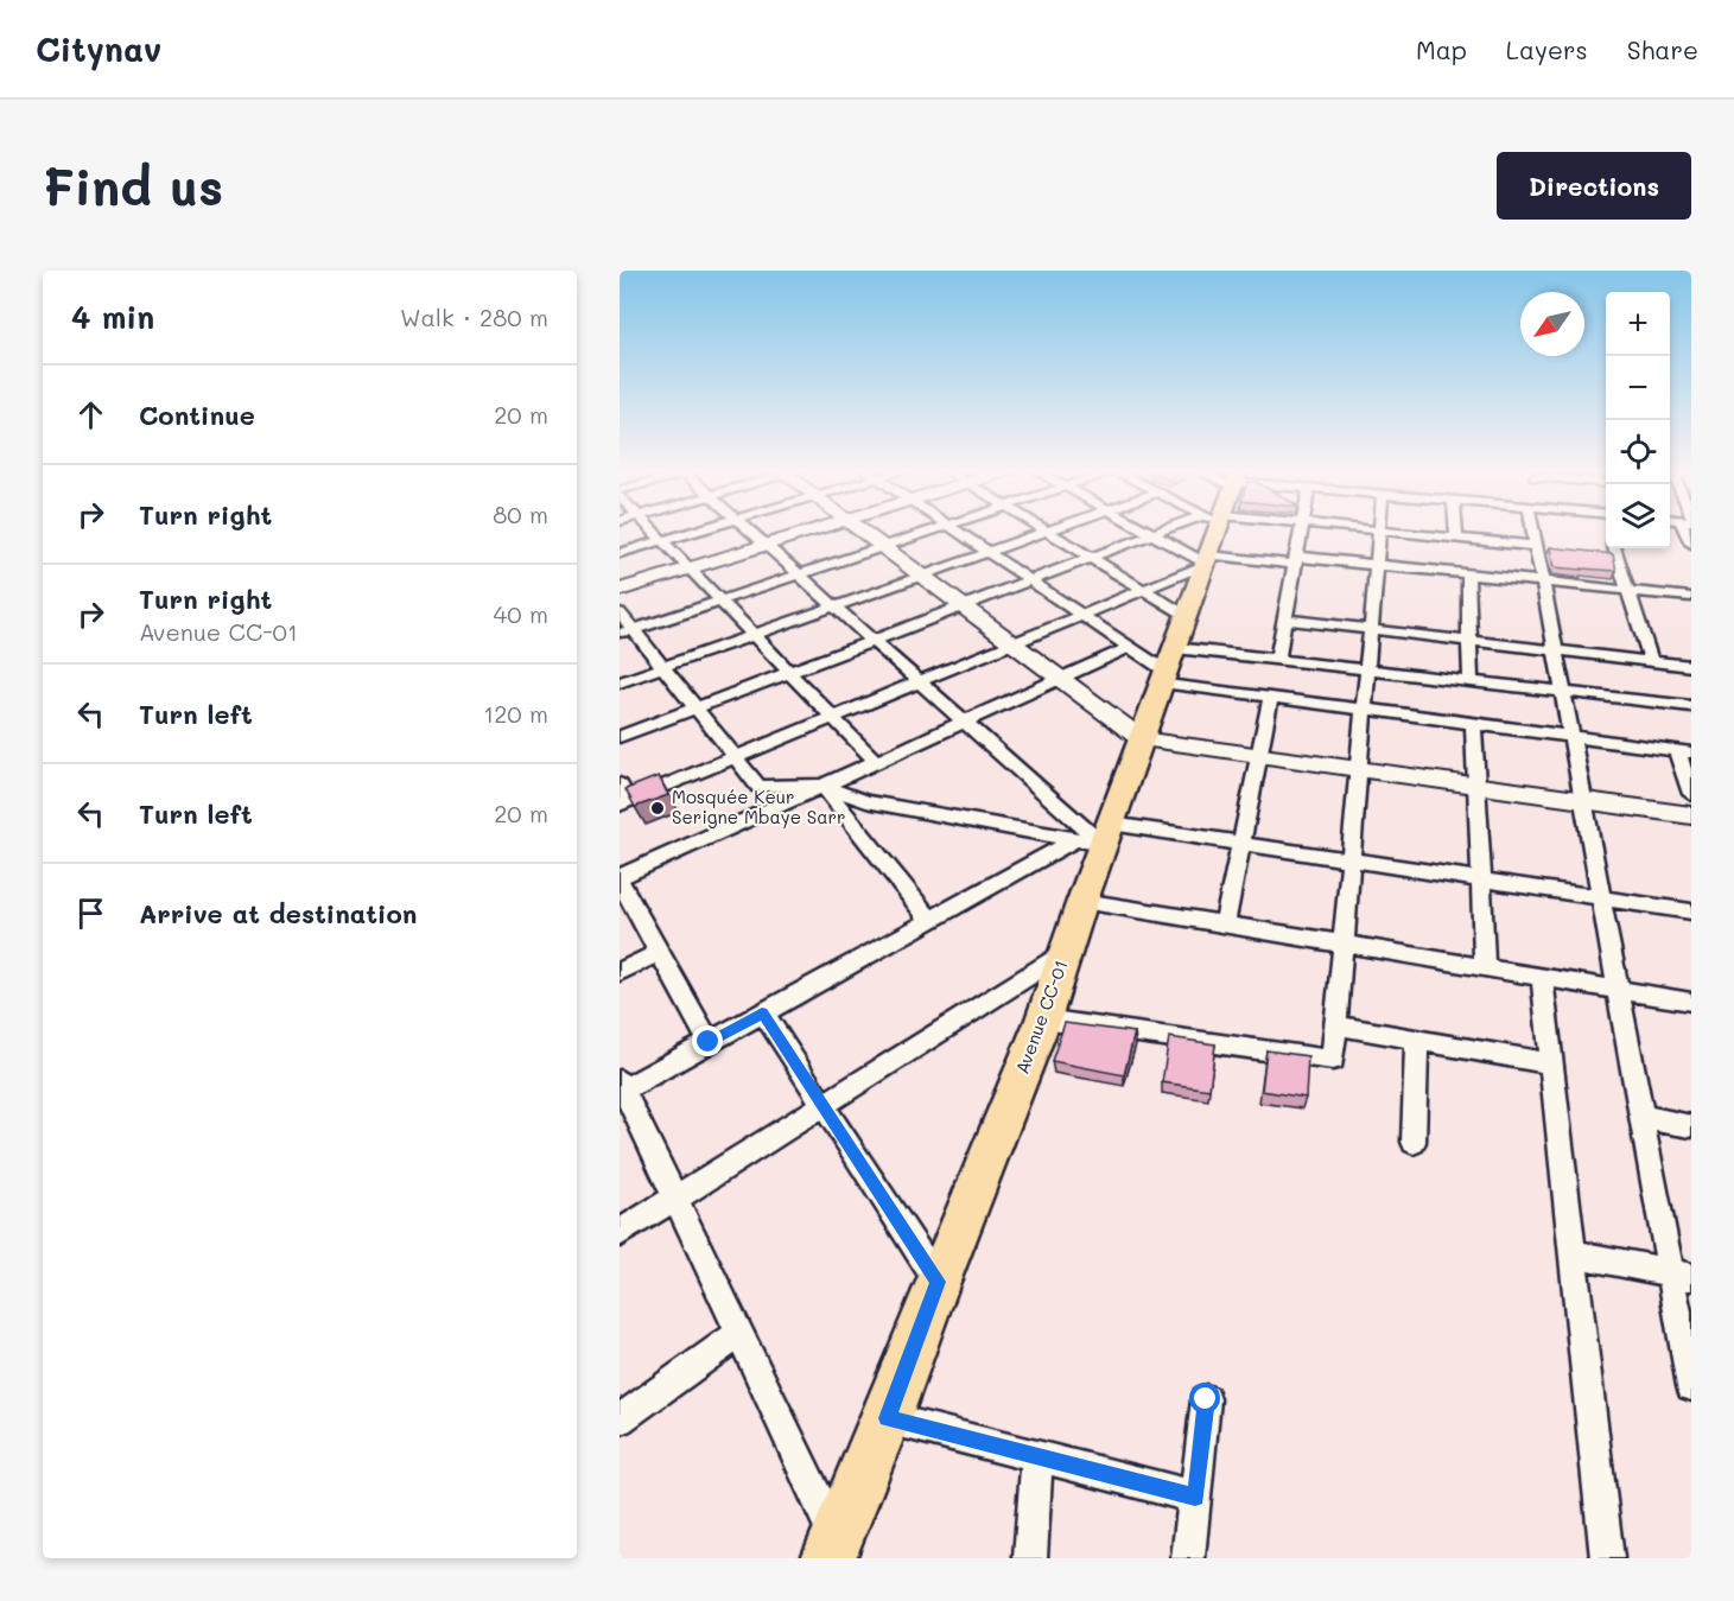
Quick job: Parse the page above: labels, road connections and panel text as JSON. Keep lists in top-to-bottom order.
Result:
{
  "streets": {
    "main road": ["Avenue CC-01"]
  },
  "places": ["Mosquée Keur Serigne Mbaye Sarr"],
  "north": "bottom left",
  "page": {
    "header": "Citynav",
    "nav": ["Map", "Layers", "Share"],
    "buttons": "Directions",
    "title": "Find us",
    "heading": ["4 min", "Walk · 280 m"],
    "map_buttons": ["+", "−"],
    "list": [
      ["Continue", "20 m"],
      ["Turn right", "80 m"],
      ["Turn right", "Avenue CC-01", "40 m"],
      ["Turn left", "120 m"],
      ["Turn left", "20 m"],
      "Arrive at destination"
    ]
  }
}
